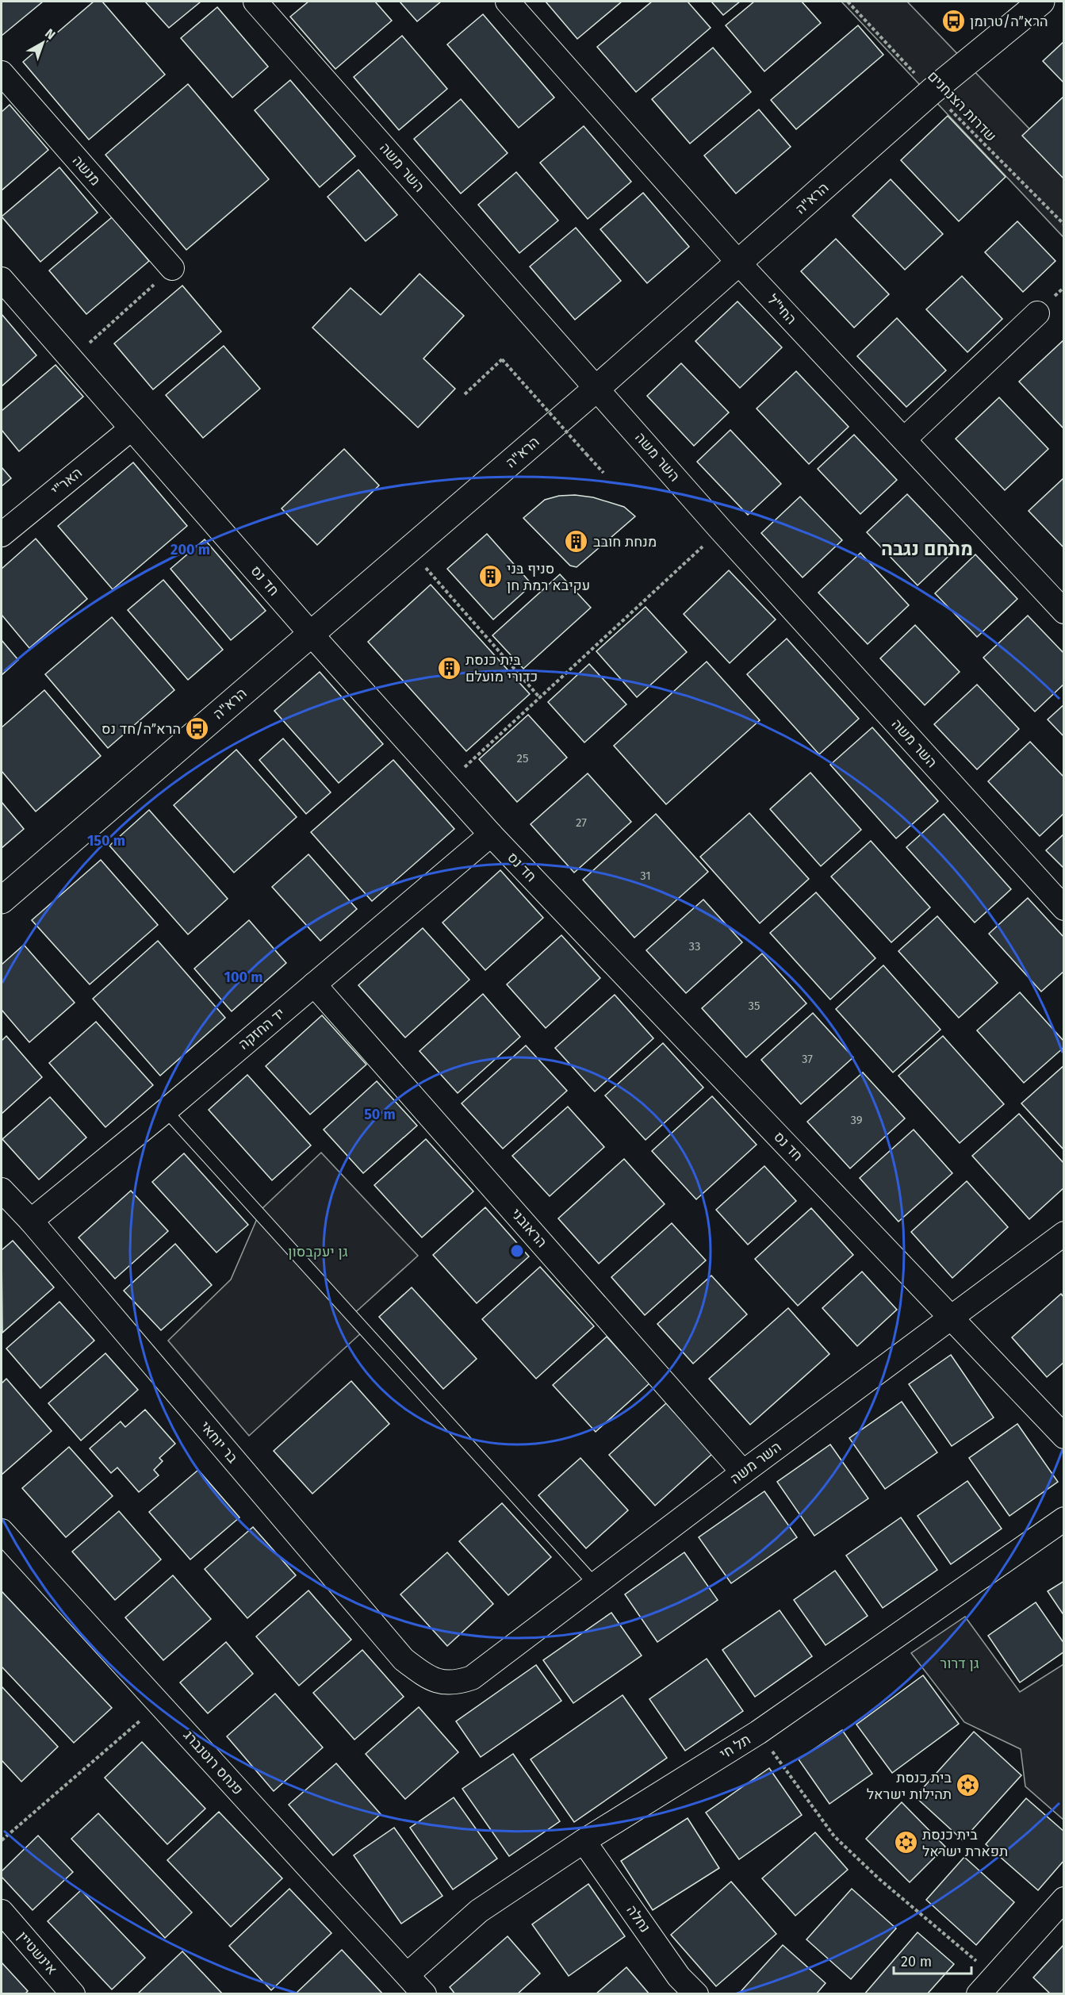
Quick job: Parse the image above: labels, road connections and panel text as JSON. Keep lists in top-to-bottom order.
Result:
{
  "streets": {
    "street": [
      "השר משה",
      "מנשה",
      "הרא\"ה",
      "החי\"ל",
      "האר\"י",
      "חד נס",
      "יד החזקה",
      "הראובני",
      "בר יוחאי",
      "תל חי",
      "פנחס רוטנברג",
      "נחלה",
      "אינשטיין"
    ],
    "path": ["שדרות הצנחנים"]
  },
  "crossings": [
    ["שדרות הצנחנים", "הרא\"ה"],
    ["השר משה", "הרא\"ה"],
    ["השר משה", "חד נס"],
    ["השר משה", "הראובני"],
    ["השר משה", "בר יוחאי"],
    ["הרא\"ה", "החי\"ל"],
    ["הרא\"ה", "חד נס"],
    ["האר\"י", "חד נס"],
    ["חד נס", "יד החזקה"],
    ["יד החזקה", "הראובני"],
    ["יד החזקה", "בר יוחאי"],
    ["תל חי", "פנחס רוטנברג"],
    ["תל חי", "נחלה"]
  ],
  "districts": ["מתחם נגבה"],
  "parks": ["גן יעקבסון", "גן דרור"],
  "places": {
    "bus stop": ["הרא״ה/טרומן", "הרא״ה/חד נס"],
    "building": ["מנחת חובב", "סניף בני עקיבא רמת חן", "בית כנסת כדורי מועלם"],
    "synagogue": ["בית כנסת תהילות ישראל", "בית כנסת תפארת ישראל"]
  },
  "house_numbers": [
    "25",
    "27",
    "31",
    "33",
    "35",
    "37",
    "39"
  ],
  "scale_bar": "20 m",
  "north": "top right",
  "rings": [
    "200 m",
    "150 m",
    "100 m",
    "50 m"
  ]
}
